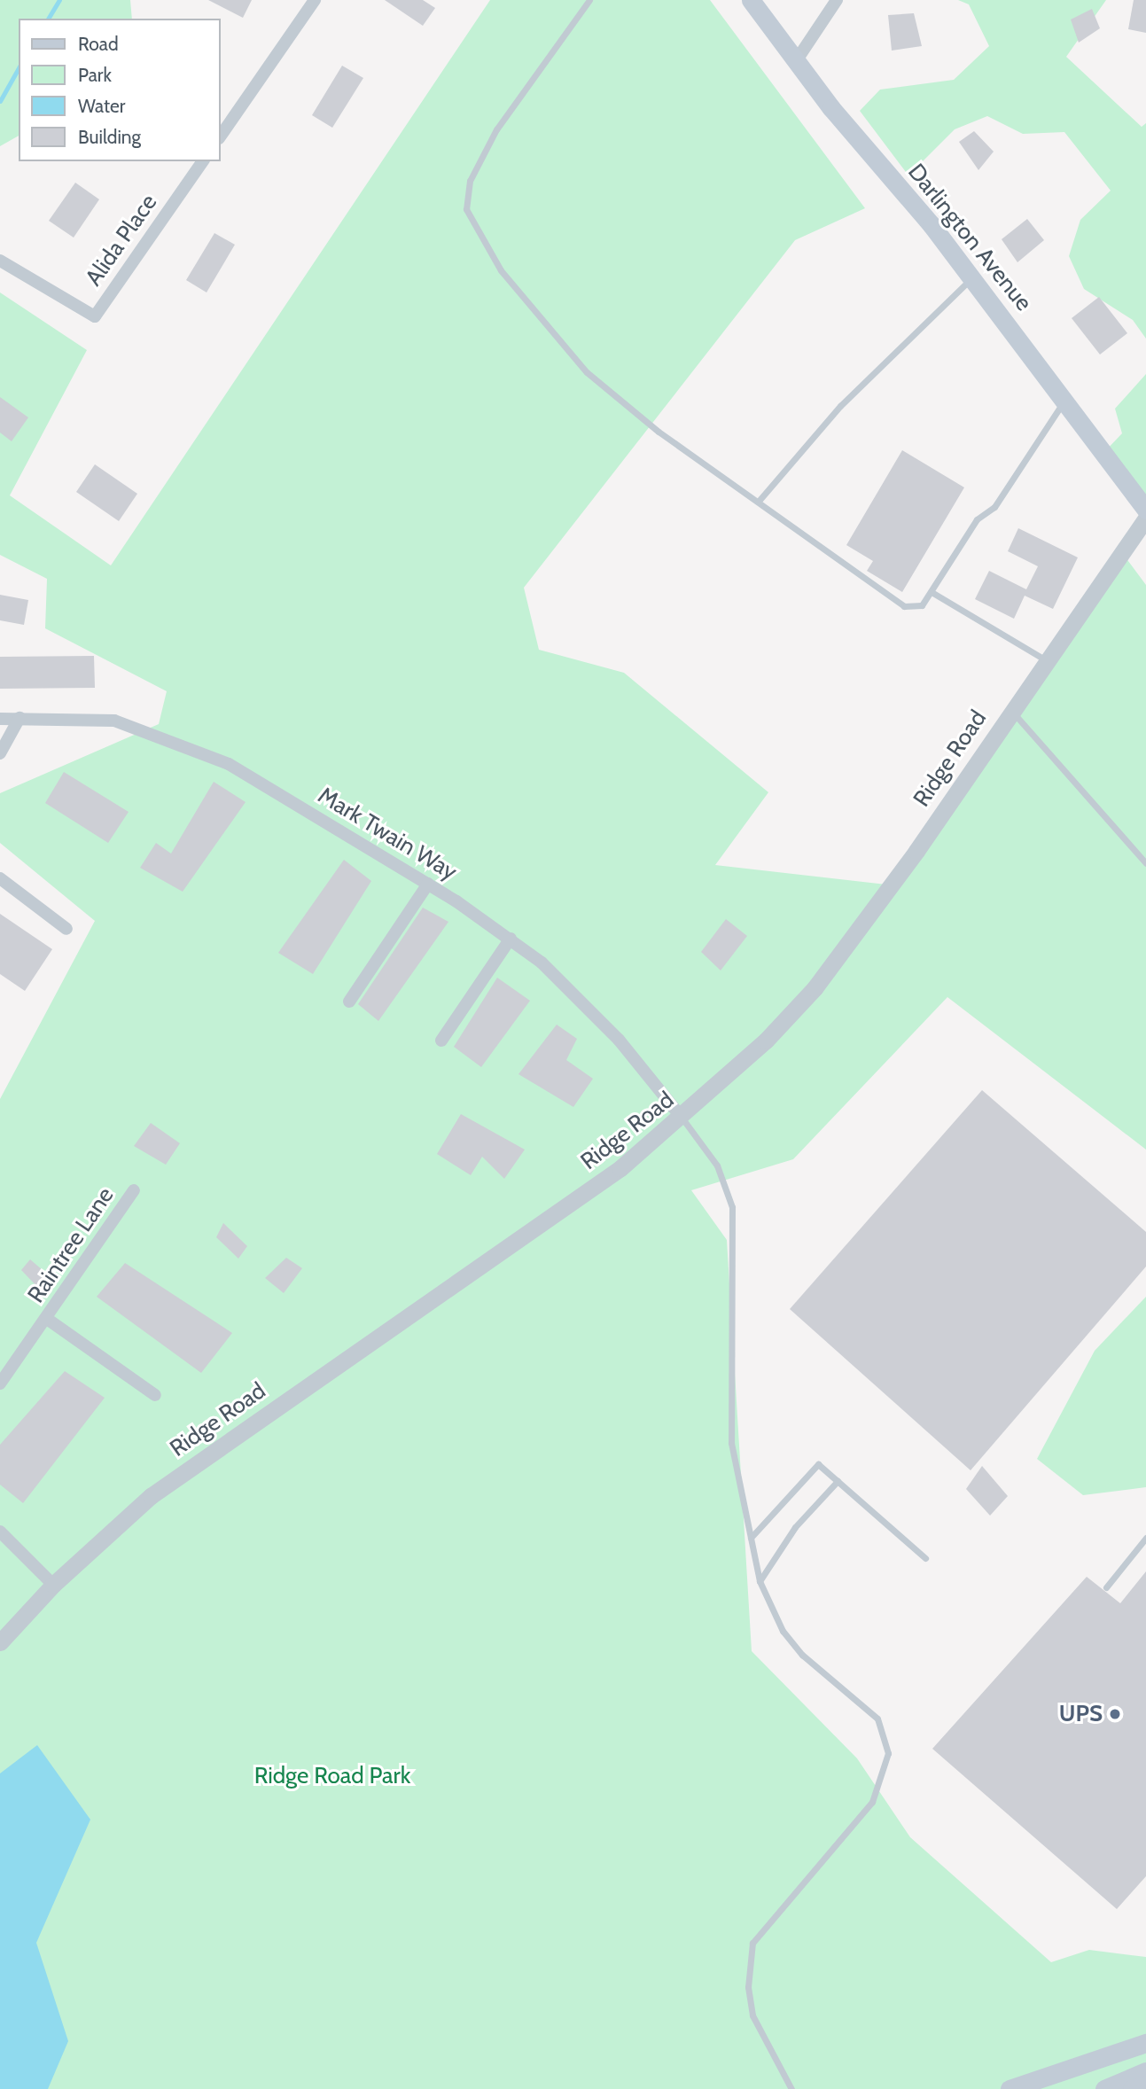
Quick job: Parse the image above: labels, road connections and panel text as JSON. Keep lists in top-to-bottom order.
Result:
{
  "streets": {
    "main road": ["Darlington Avenue"],
    "street": [
      "Alida Place",
      "Ridge Road",
      "Mark Twain Way",
      "Raintree Lane"
    ]
  },
  "crossings": [
    ["Ridge Road", "Mark Twain Way"]
  ],
  "parks": ["Ridge Road Park"],
  "places": ["UPS"],
  "legend": [
    "Road",
    "Park",
    "Water",
    "Building"
  ]
}
